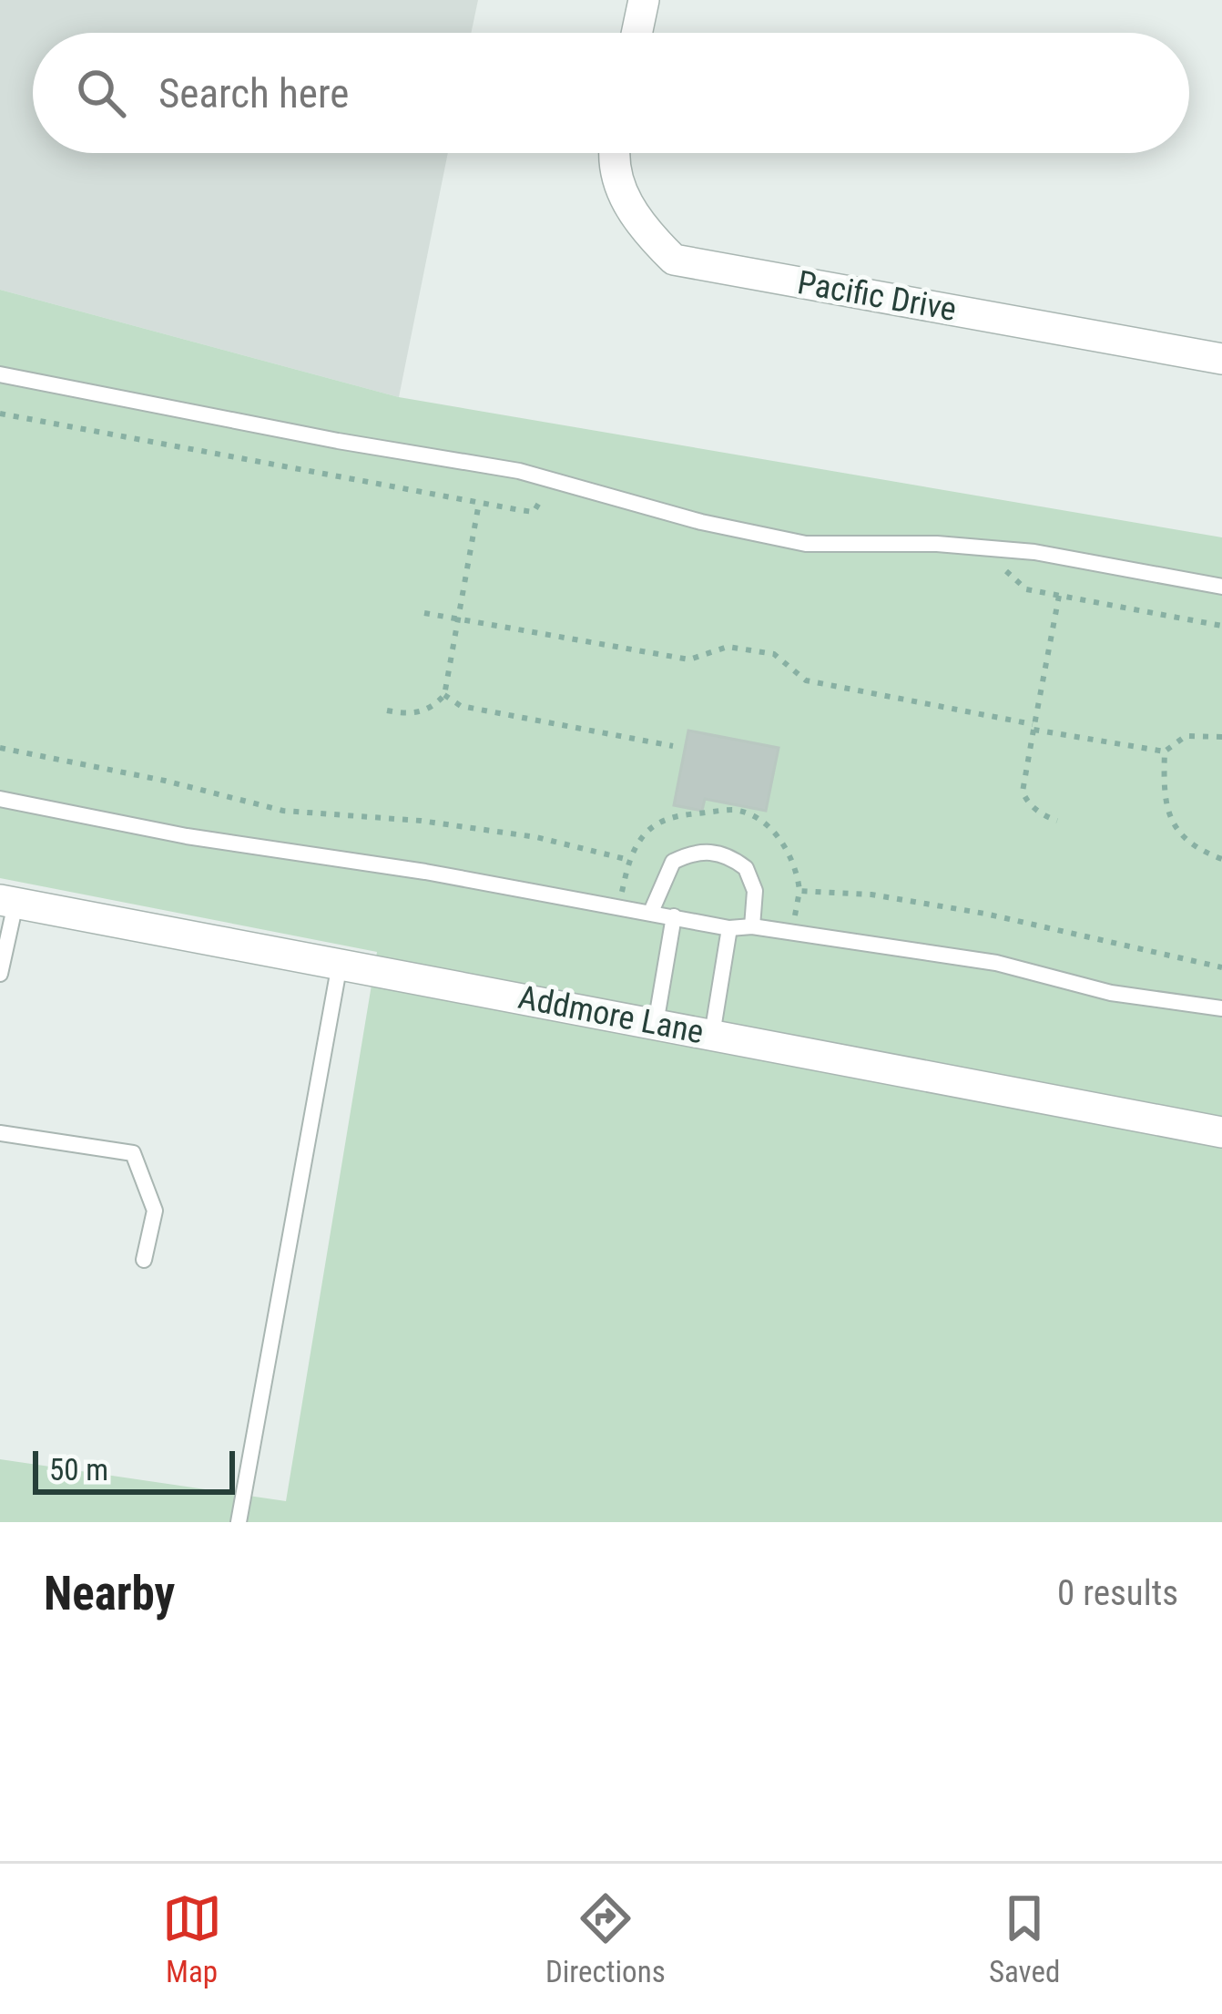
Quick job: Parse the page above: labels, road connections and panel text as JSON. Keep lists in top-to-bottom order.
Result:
{
  "streets": {
    "street": ["Pacific Drive", "Addmore Lane"]
  },
  "scale_bar": "50 m",
  "page": {
    "search": "Search here",
    "scale": "50 m",
    "heading": ["Nearby", "0 results"],
    "nav": ["Map", "Directions", "Saved"]
  }
}
